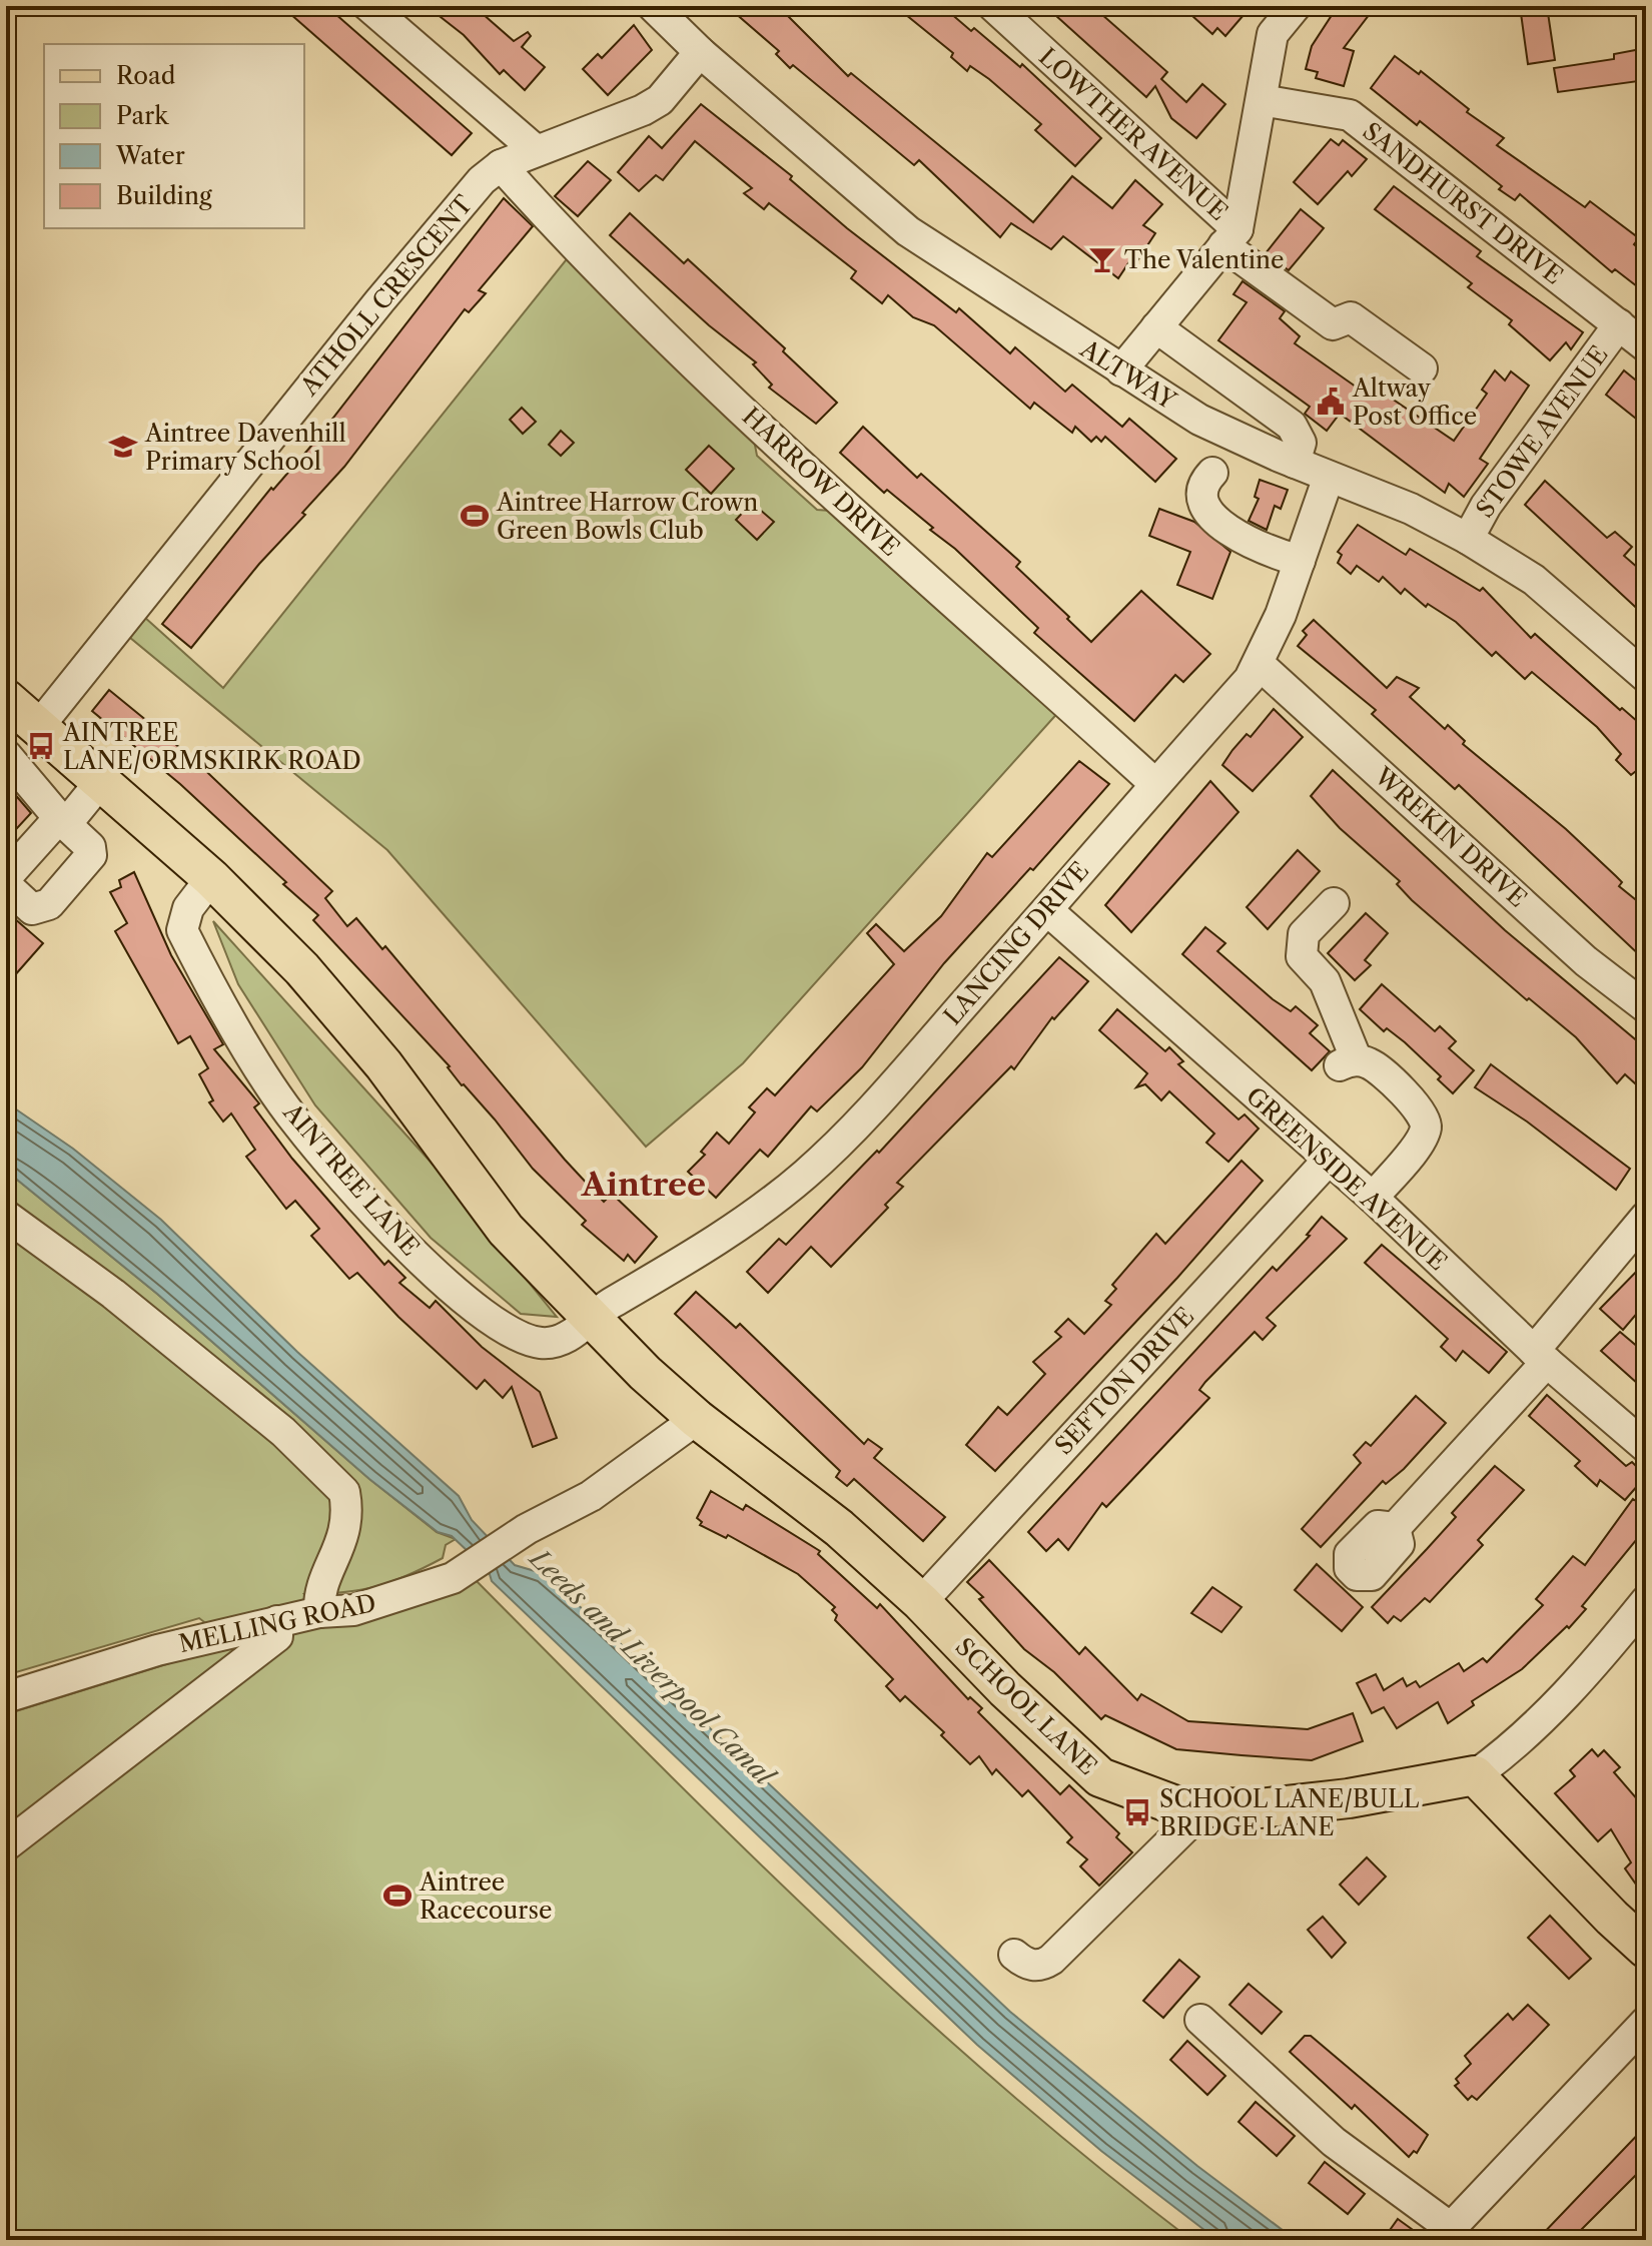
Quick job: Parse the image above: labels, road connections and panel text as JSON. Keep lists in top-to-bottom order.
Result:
{
  "streets": {
    "main road": ["SCHOOL LANE"],
    "street": [
      "LOWTHER AVENUE",
      "SANDHURST DRIVE",
      "ATHOLL CRESCENT",
      "ALTWAY",
      "STOWE AVENUE",
      "HARROW DRIVE",
      "WREKIN DRIVE",
      "LANCING DRIVE",
      "GREENSIDE AVENUE",
      "AINTREE LANE",
      "SEFTON DRIVE",
      "MELLING ROAD"
    ]
  },
  "crossings": [
    ["SANDHURST DRIVE", "STOWE AVENUE"],
    ["ATHOLL CRESCENT", "ALTWAY"],
    ["ATHOLL CRESCENT", "HARROW DRIVE"],
    ["ALTWAY", "STOWE AVENUE"],
    ["ALTWAY", "LANCING DRIVE"],
    ["HARROW DRIVE", "LANCING DRIVE"],
    ["WREKIN DRIVE", "LANCING DRIVE"],
    ["LANCING DRIVE", "GREENSIDE AVENUE"],
    ["LANCING DRIVE", "AINTREE LANE"],
    ["GREENSIDE AVENUE", "SEFTON DRIVE"],
    ["SEFTON DRIVE", "SCHOOL LANE"],
    ["MELLING ROAD", "SCHOOL LANE"]
  ],
  "districts": ["Aintree"],
  "water": ["Leeds and Liverpool Canal"],
  "places": {
    "bar": ["The Valentine"],
    "public building": ["Altway Post Office"],
    "school or university": ["Aintree Davenhill Primary School"],
    "sports": ["Aintree Harrow Crown Green Bowls Club", "Aintree Racecourse"],
    "bus stop": ["AINTREE LANE/ORMSKIRK ROAD", "SCHOOL LANE/BULL BRIDGE LANE"]
  },
  "legend": [
    "Road",
    "Park",
    "Water",
    "Building"
  ]
}
